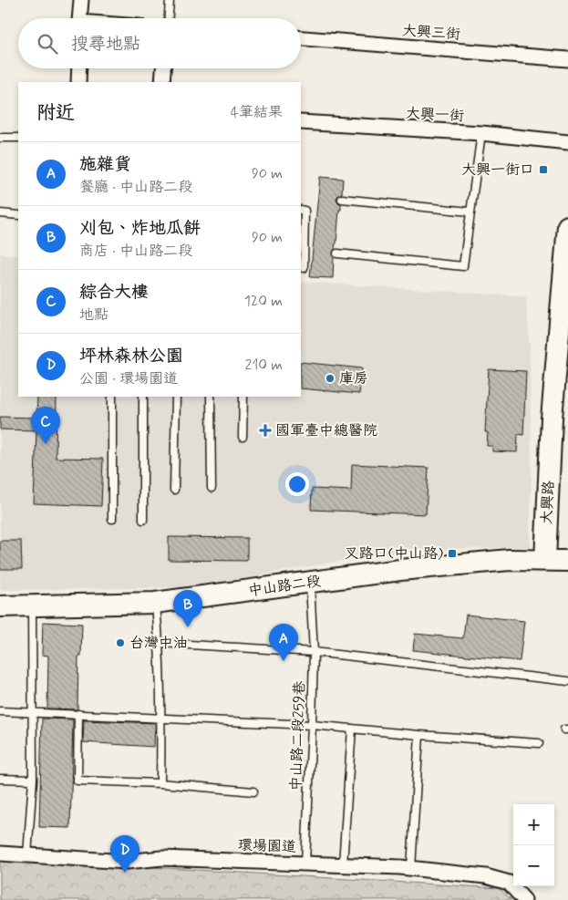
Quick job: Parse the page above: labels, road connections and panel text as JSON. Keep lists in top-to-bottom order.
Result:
{
  "streets": {
    "street": [
      "大興三街",
      "大興一街",
      "大興路",
      "中山路二段",
      "環場園道"
    ],
    "lane": ["中山路二段259巷"]
  },
  "crossings": [
    ["大興路", "中山路二段"],
    ["中山路二段", "中山路二段259巷"],
    ["中山路二段259巷", "環場園道"]
  ],
  "places": {
    "transit": ["大興一街口", "叉路口(中山路)"],
    "other": ["庫房", "台灣中油"],
    "health": ["國軍臺中總醫院"]
  },
  "page": {
    "search": "搜尋地點",
    "heading": ["附近", "4筆結果"],
    "list": [
      {
        "mark": "A",
        "name": "施雜貨",
        "note": "餐廳 · 中山路二段",
        "value": "90 m"
      },
      {
        "mark": "B",
        "name": "刈包、炸地瓜餅",
        "note": "商店 · 中山路二段",
        "value": "90 m"
      },
      {
        "mark": "C",
        "name": "綜合大樓",
        "note": "地點",
        "value": "120 m"
      },
      {
        "mark": "D",
        "name": "坪林森林公園",
        "note": "公園 · 環場園道",
        "value": "210 m"
      }
    ],
    "pins": [
      "C",
      "B",
      "A",
      "D"
    ],
    "map_buttons": ["+", "−"]
  }
}
